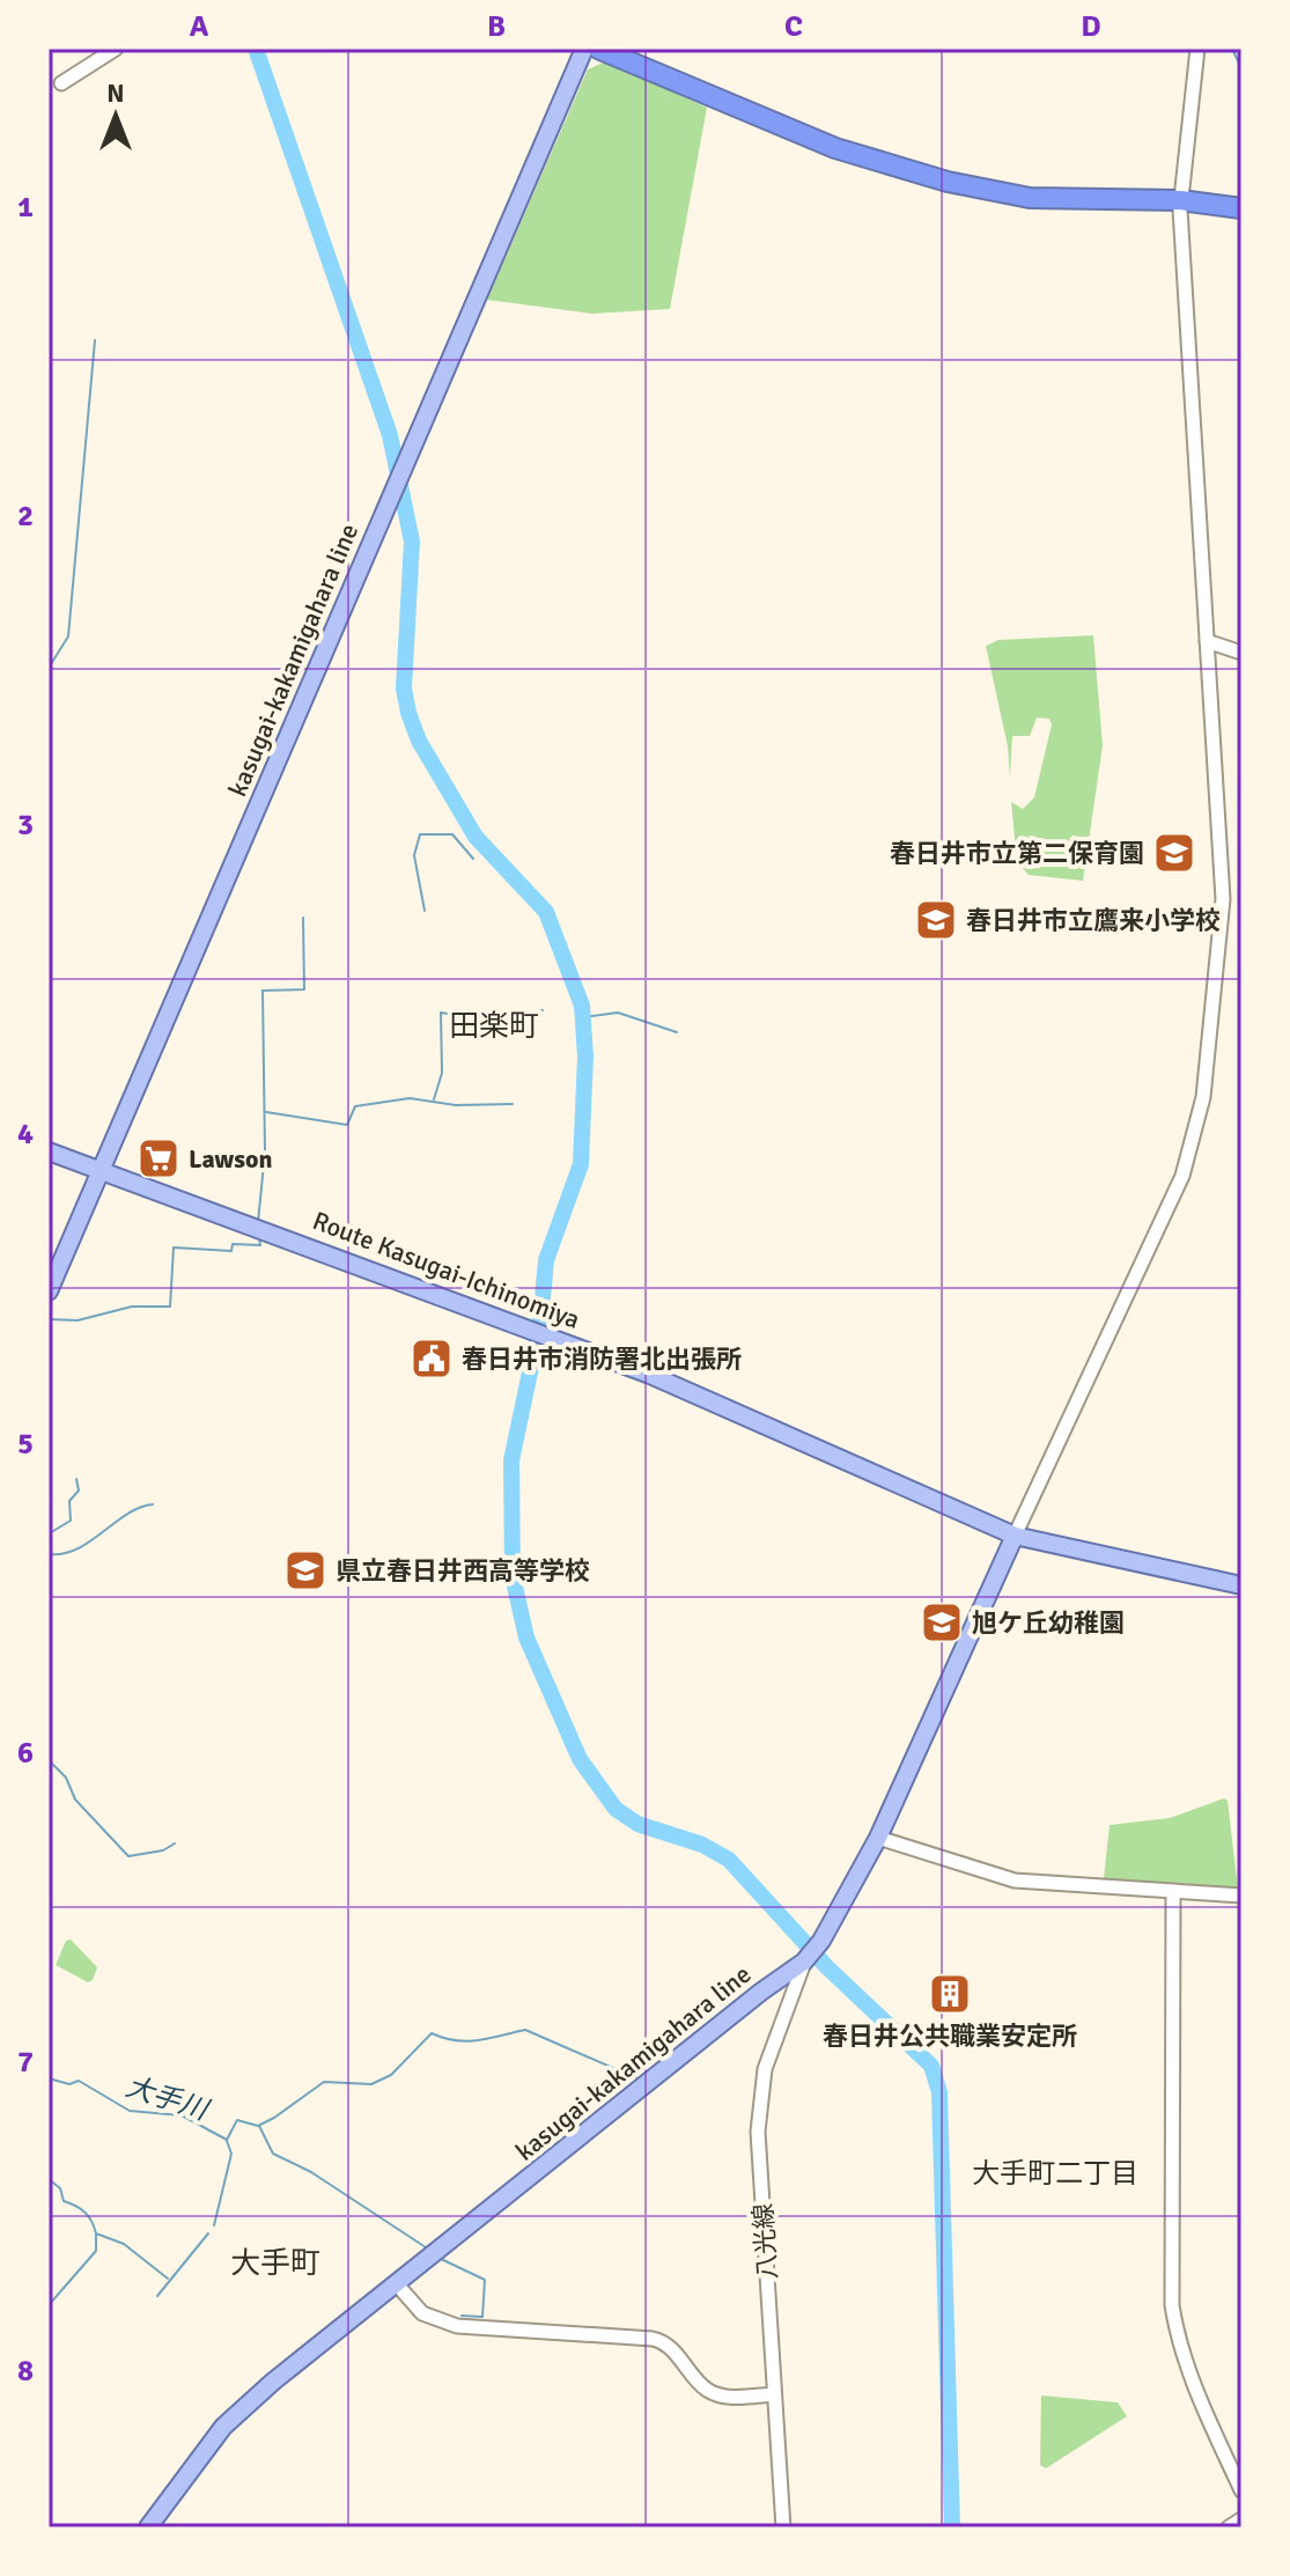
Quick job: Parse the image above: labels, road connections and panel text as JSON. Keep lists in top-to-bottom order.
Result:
{
  "streets": {
    "main road": ["kasugai-kakamigahara line", "Route Kasugai-Ichinomiya"],
    "street": ["八光線"]
  },
  "crossings": [
    ["kasugai-kakamigahara line", "Route Kasugai-Ichinomiya"],
    ["kasugai-kakamigahara line", "八光線"]
  ],
  "districts": ["田楽町", "大手町二丁目", "大手町"],
  "water": ["大手川"],
  "places": {
    "school or university": [
      "春日井市立第二保育園",
      "春日井市立鷹来小学校",
      "県立春日井西高等学校",
      "旭ケ丘幼稚園"
    ],
    "supermarket": ["Lawson"],
    "public building": ["春日井市消防署北出張所"],
    "building": ["春日井公共職業安定所"]
  },
  "north": "top",
  "grid": {
    "columns": [
      "A",
      "B",
      "C",
      "D"
    ],
    "rows": [
      "1",
      "2",
      "3",
      "4",
      "5",
      "6",
      "7",
      "8"
    ]
  }
}
